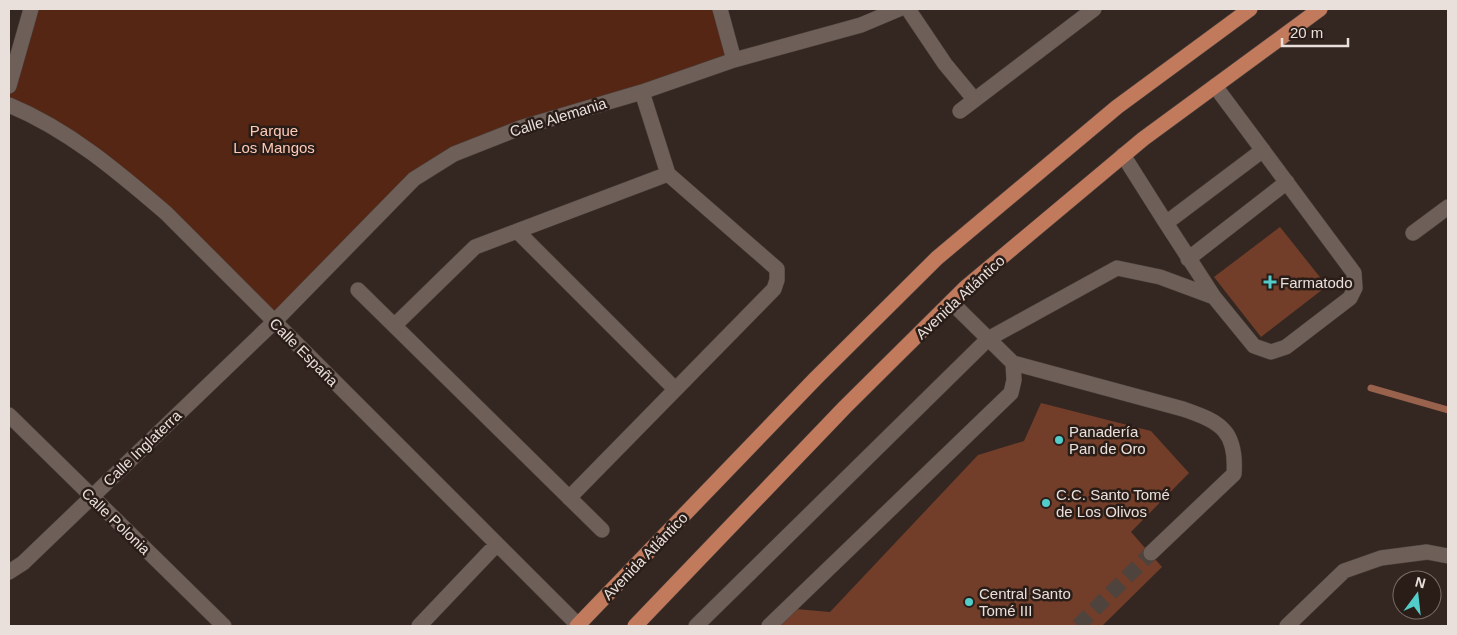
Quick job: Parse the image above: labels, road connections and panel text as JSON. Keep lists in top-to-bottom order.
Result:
{
  "streets": {
    "main road": ["Avenida Atlántico"],
    "street": [
      "Calle Alemania",
      "Calle España",
      "Calle Inglaterra",
      "Calle Polonia"
    ]
  },
  "crossings": [
    ["Calle Alemania", "Calle España"],
    ["Calle Alemania", "Calle Inglaterra"],
    ["Avenida Atlántico", "Calle España"],
    ["Calle España", "Calle Inglaterra"],
    ["Calle Inglaterra", "Calle Polonia"]
  ],
  "parks": ["Parque Los Mangos"],
  "places": {
    "health": ["Farmatodo"],
    "other": ["Panadería Pan de Oro", "C.C. Santo Tomé de Los Olivos", "Central Santo Tomé III"]
  },
  "scale_bar": "20 m",
  "north": "top"
}
